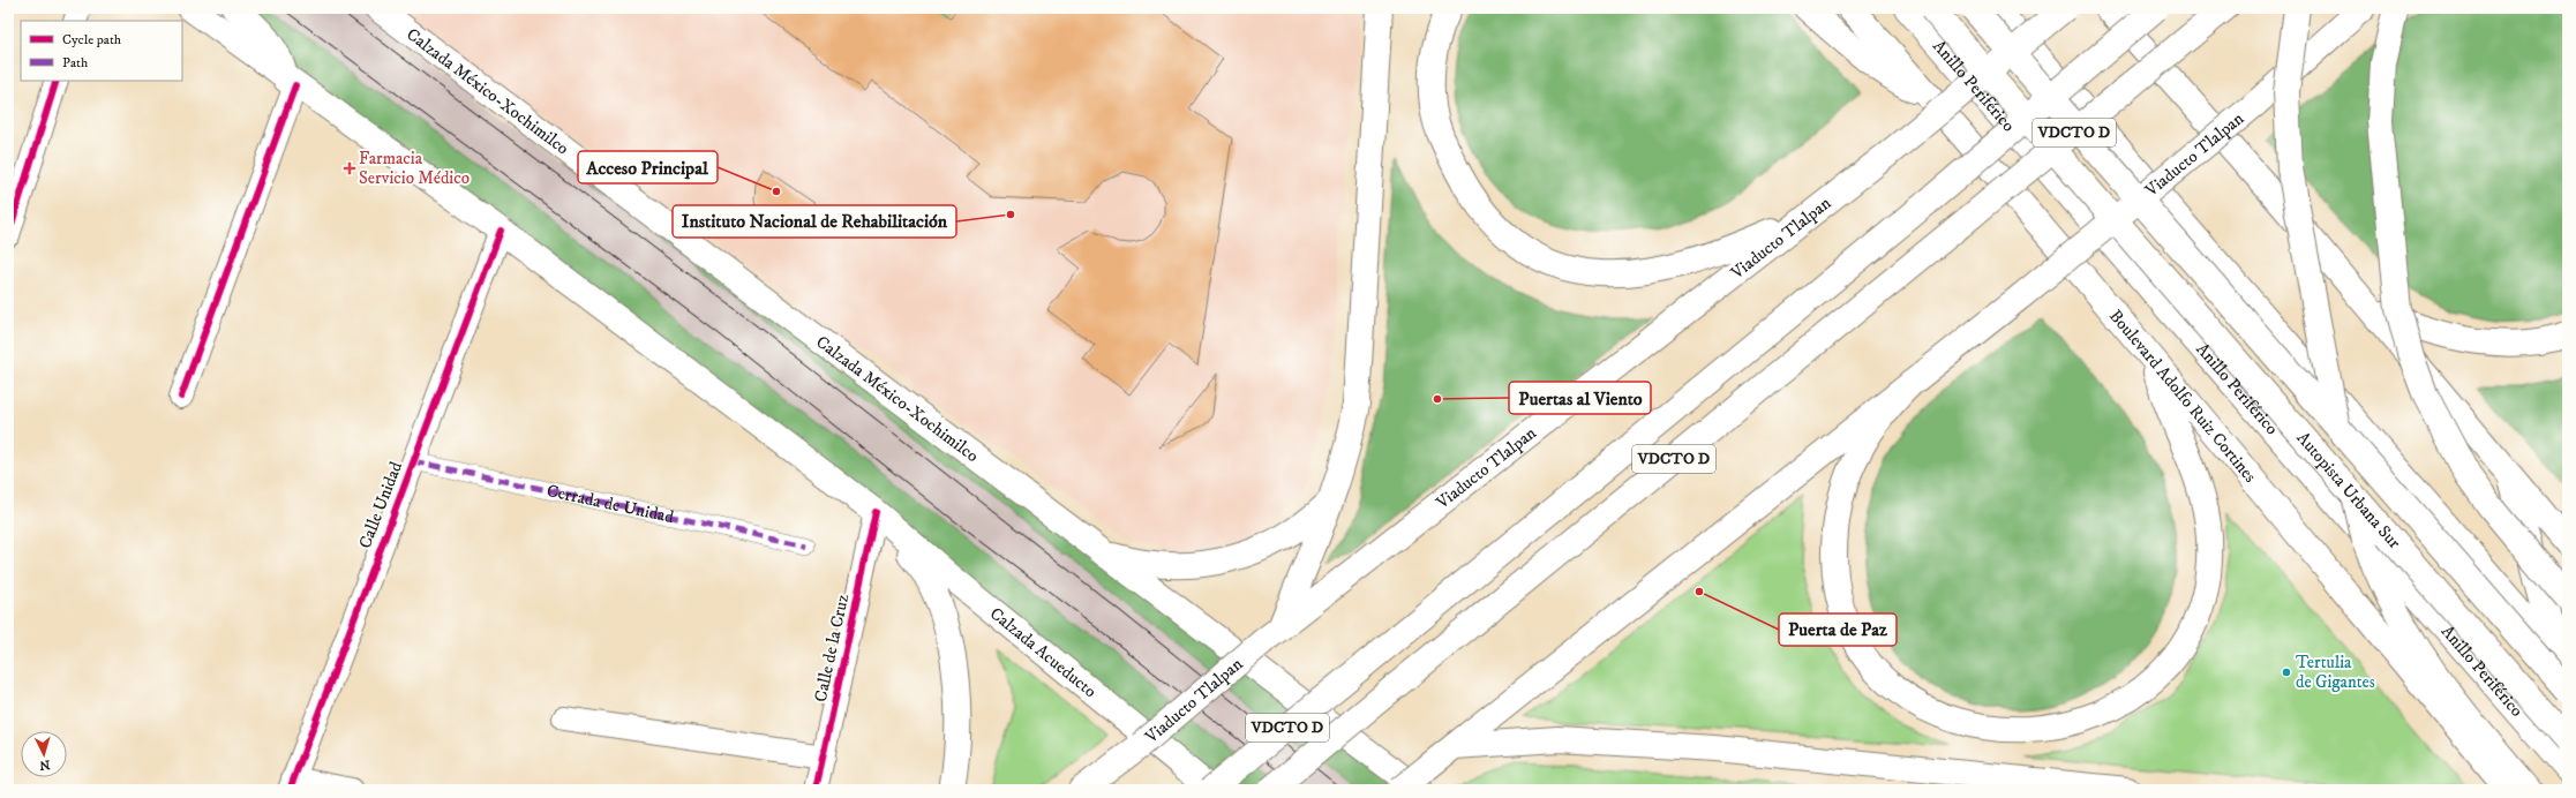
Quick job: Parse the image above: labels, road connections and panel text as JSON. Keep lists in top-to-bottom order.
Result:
{
  "streets": {
    "main road": [
      "Anillo Periférico",
      "Calzada México-Xochimilco",
      "VDCTO D",
      "Viaducto Tlalpan",
      "Boulevard Adolfo Ruiz Cortines",
      "Autopista Urbana Sur",
      "Calzada Acueducto"
    ],
    "street": ["Cerrada de Unidad", "Calle Unidad", "Calle de la Cruz"]
  },
  "crossings": [
    ["VDCTO D", "Calzada Acueducto"],
    ["Cerrada de Unidad", "Calle Unidad"],
    ["Calle de la Cruz", "Calzada Acueducto"]
  ],
  "places": {
    "health": ["Farmacia Servicio Médico"],
    "other": [
      "Acceso Principal",
      "Instituto Nacional de Rehabilitación",
      "Puertas al Viento",
      "Puerta de Paz",
      "Tertulia de Gigantes"
    ]
  },
  "legend": ["Cycle path", "Path"],
  "north": "bottom"
}
